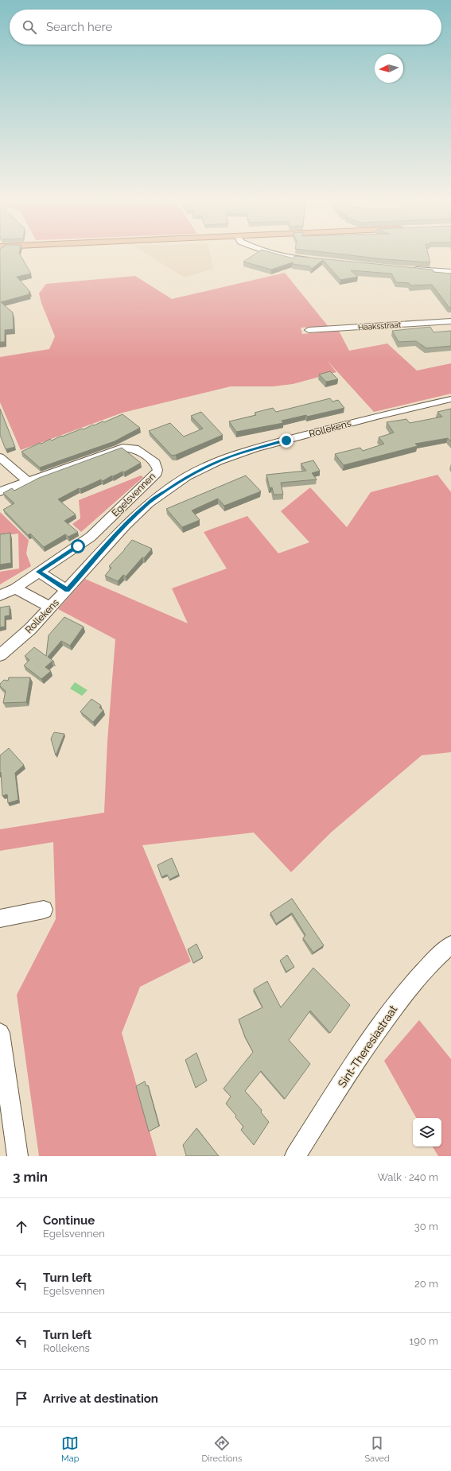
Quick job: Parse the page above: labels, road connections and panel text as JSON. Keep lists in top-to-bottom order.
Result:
{
  "streets": {
    "street": [
      "Haaksstraat",
      "Rollekens",
      "Egelsvennen",
      "Sint-Theresiastraat"
    ]
  },
  "north": "left",
  "page": {
    "search": "Search here",
    "heading": ["3 min", "Walk · 240 m"],
    "list": [
      ["Continue", "Egelsvennen", "30 m"],
      ["Turn left", "Egelsvennen", "20 m"],
      ["Turn left", "Rollekens", "190 m"],
      "Arrive at destination"
    ],
    "nav": ["Map", "Directions", "Saved"]
  }
}
